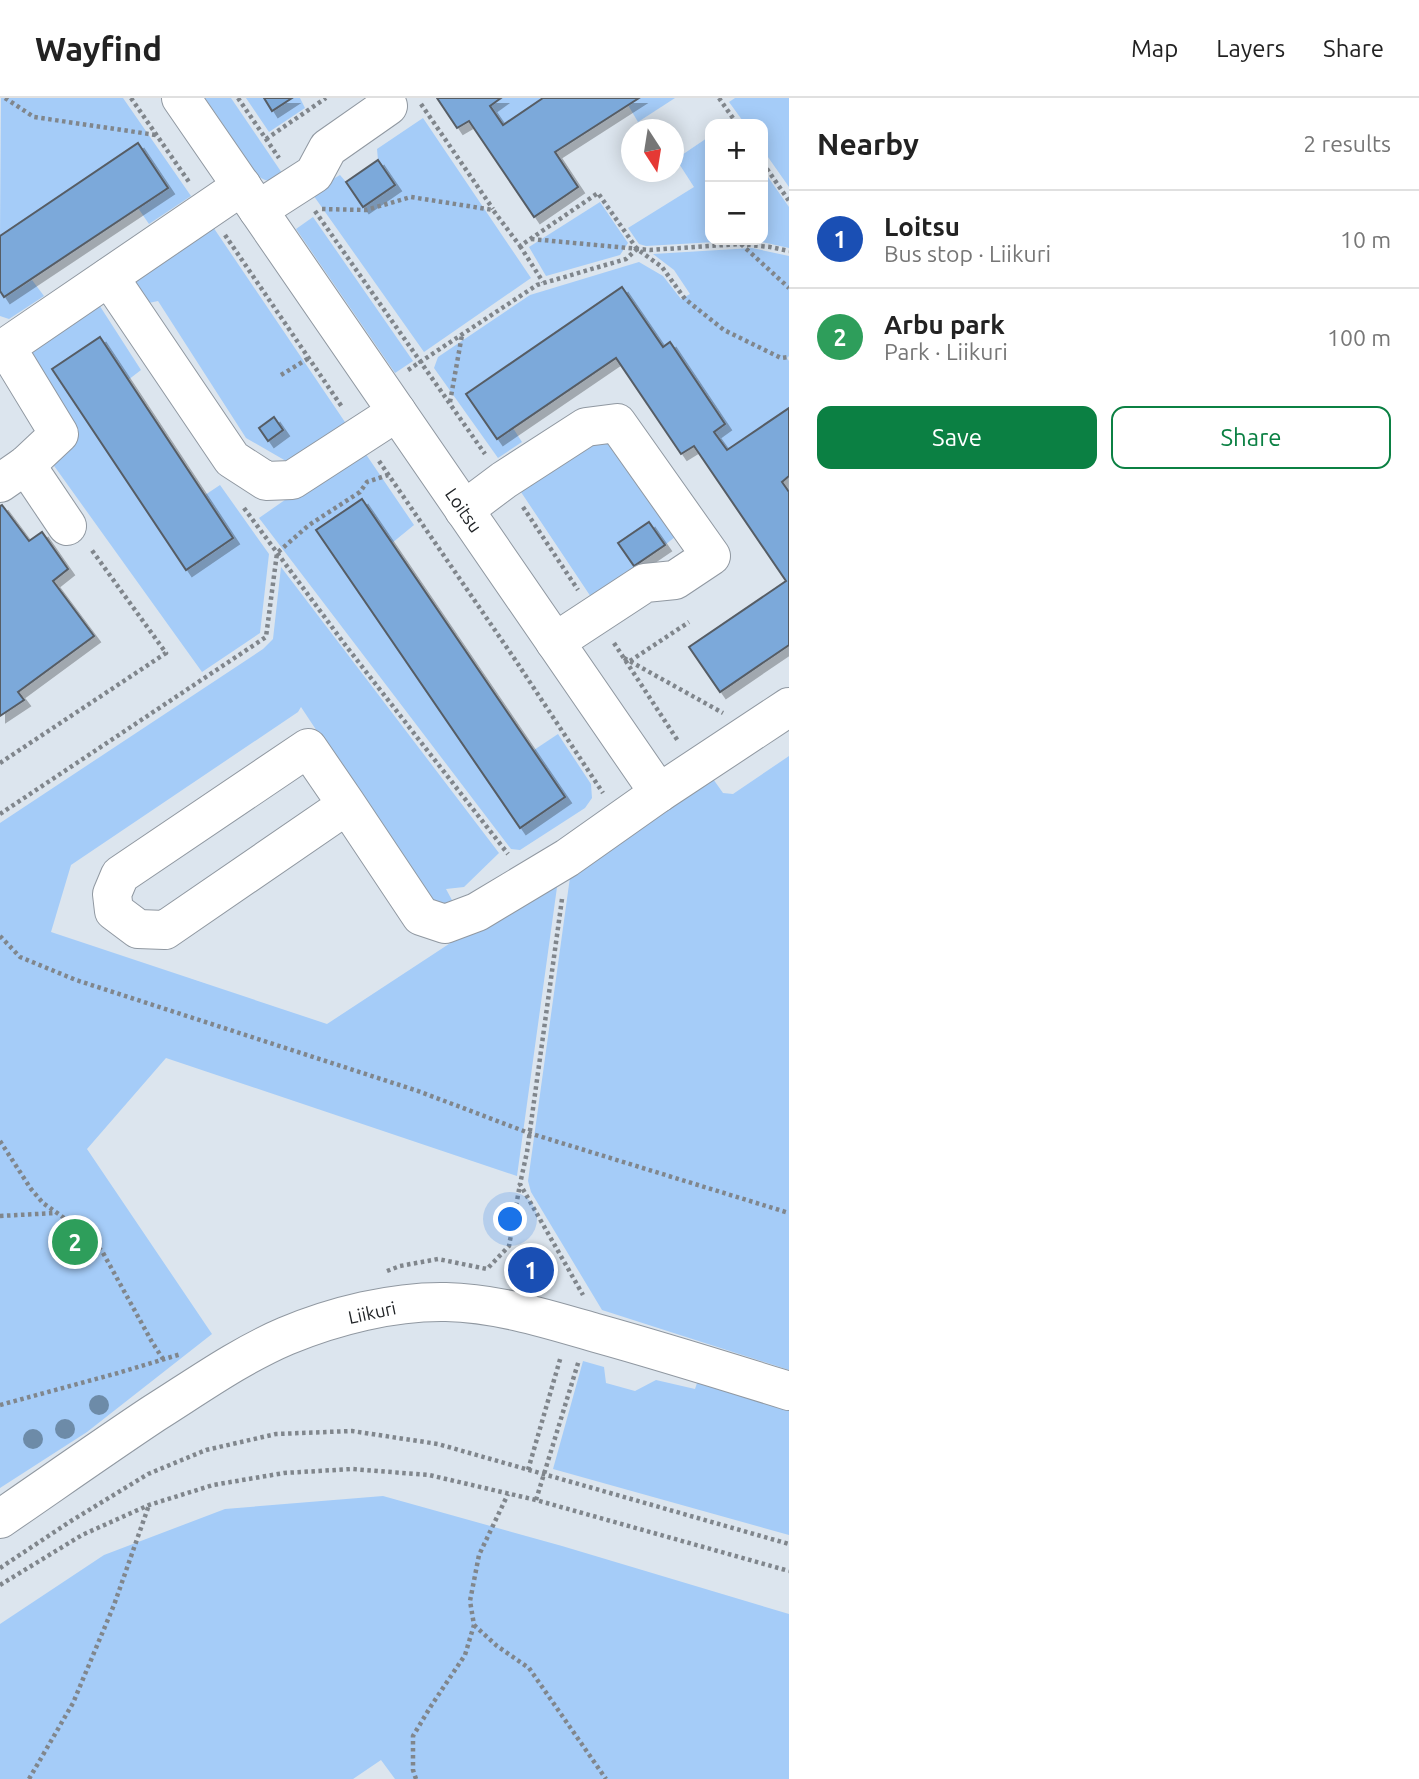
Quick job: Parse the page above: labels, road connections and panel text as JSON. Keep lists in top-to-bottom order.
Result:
{
  "streets": {
    "street": ["Loitsu", "Liikuri"]
  },
  "north": "bottom",
  "page": {
    "header": "Wayfind",
    "nav": ["Map", "Layers", "Share"],
    "heading": ["Nearby", "2 results"],
    "map_buttons": ["+", "−"],
    "list": [
      {
        "mark": "1",
        "name": "Loitsu",
        "note": "Bus stop · Liikuri",
        "value": "10 m"
      },
      {
        "mark": "2",
        "name": "Arbu park",
        "note": "Park · Liikuri",
        "value": "100 m"
      }
    ],
    "buttons": ["Save", "Share"],
    "pins": ["2", "1"]
  }
}
